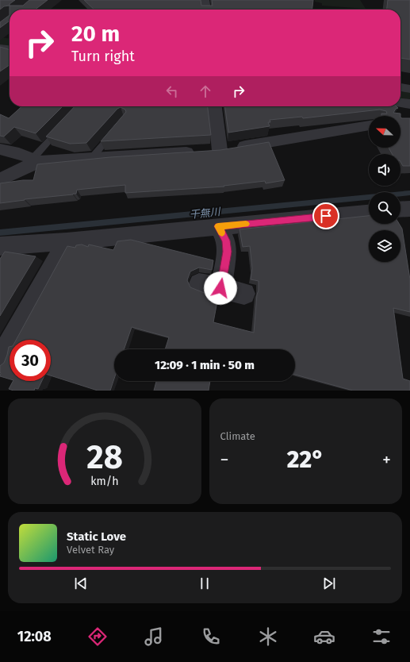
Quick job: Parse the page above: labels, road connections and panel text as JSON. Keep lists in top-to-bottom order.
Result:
{
  "water": ["干無川"],
  "north": "left",
  "page": {
    "turn": ["20 m", "Turn right"],
    "limit": "30",
    "trip": "12:09 · 1 min · 50 m",
    "tile": "Climate",
    "heat": ["−", "22°", "+"],
    "song": ["Static Love", "Velvet Ray"],
    "tabs": "12:08",
    "gauge": ["28", "km/h"]
  }
}
